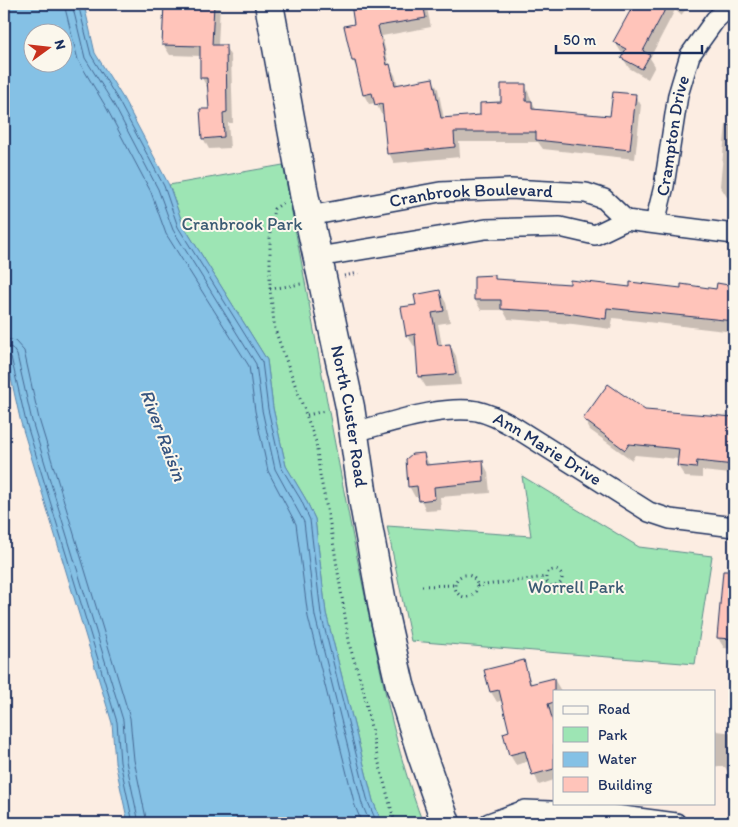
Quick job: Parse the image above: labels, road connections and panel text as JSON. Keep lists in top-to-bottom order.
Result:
{
  "streets": {
    "street": [
      "Crampton Drive",
      "Cranbrook Boulevard",
      "North Custer Road",
      "Ann Marie Drive"
    ]
  },
  "crossings": [
    ["Cranbrook Boulevard", "North Custer Road"],
    ["North Custer Road", "Ann Marie Drive"]
  ],
  "water": ["River Raisin"],
  "parks": ["Cranbrook Park", "Worrell Park"],
  "legend": [
    "Road",
    "Park",
    "Water",
    "Building"
  ],
  "scale_bar": "50 m",
  "north": "right"
}
